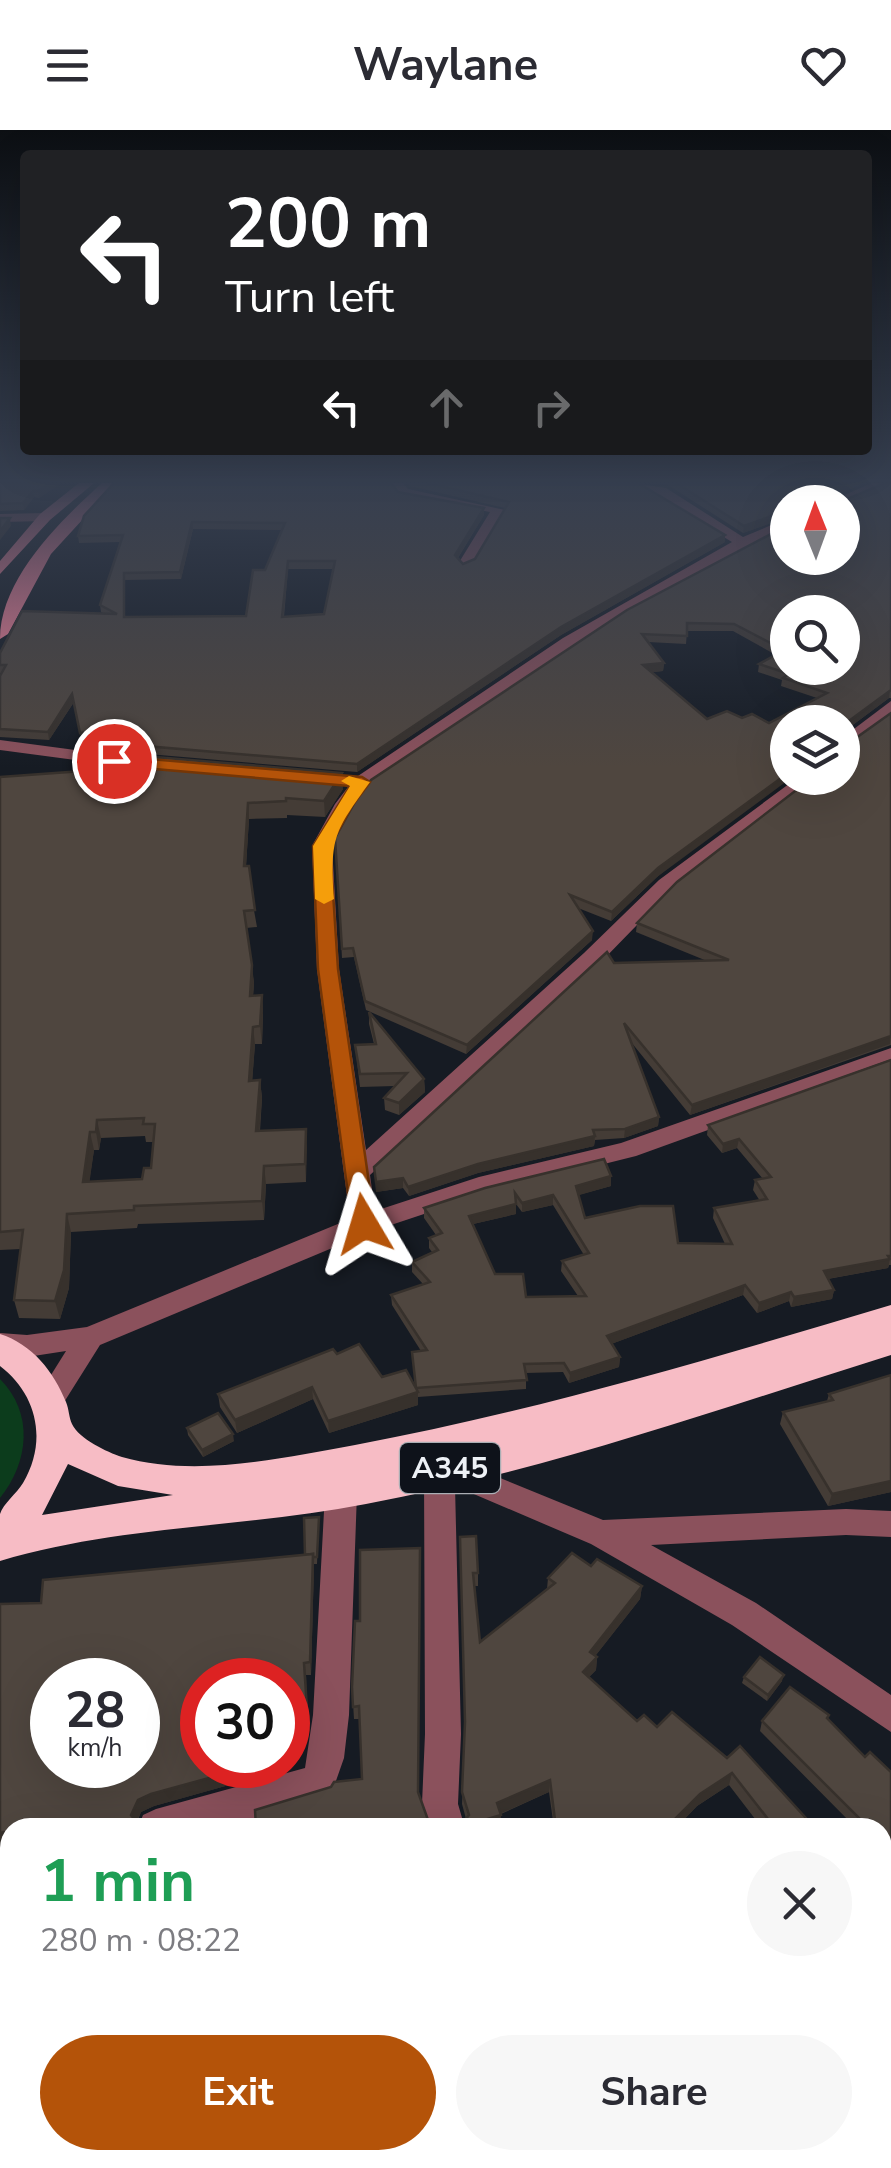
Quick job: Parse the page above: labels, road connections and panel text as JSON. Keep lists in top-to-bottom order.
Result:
{
  "streets": {
    "highway": ["A345"]
  },
  "north": "top",
  "page": {
    "header": "Waylane",
    "turn": ["200 m", "Turn left"],
    "speed": "28 km/h",
    "limit": "30",
    "heading": ["1 min", "280 m · 08:22"],
    "buttons": ["Exit", "Share"]
  }
}
